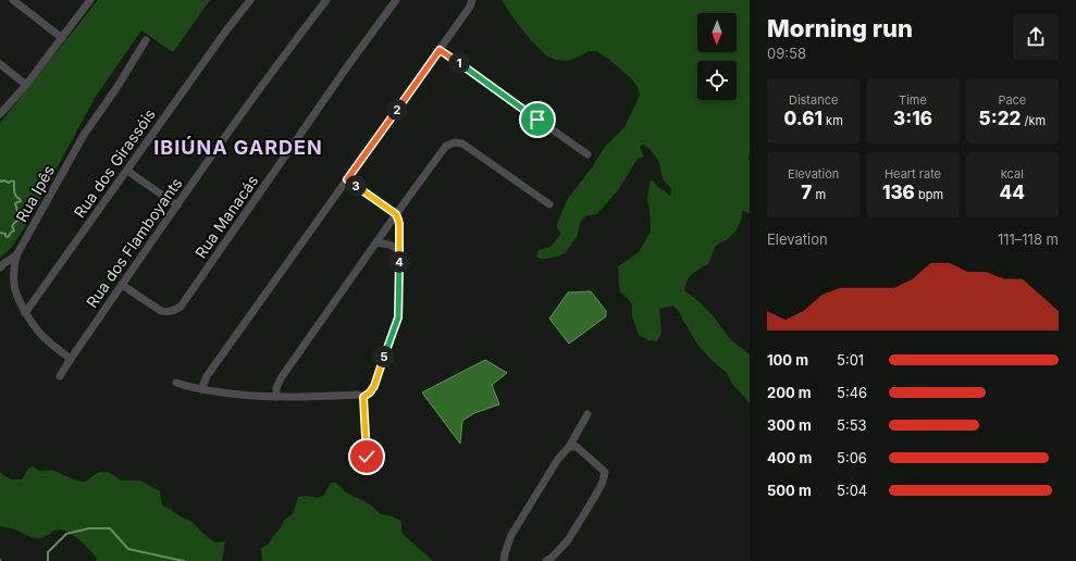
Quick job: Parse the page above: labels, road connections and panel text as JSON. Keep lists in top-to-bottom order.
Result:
{
  "streets": {
    "street": [
      "Rua dos Girassóis",
      "Rua Ipês",
      "Rua Manacás",
      "Rua dos Flamboyants"
    ]
  },
  "crossings": [
    ["Rua dos Girassóis", "Rua Ipês"],
    ["Rua Ipês", "Rua dos Flamboyants"],
    ["Rua Manacás", "Rua dos Flamboyants"]
  ],
  "districts": ["IBIÚNA GARDEN"],
  "north": "bottom",
  "page": {
    "heading": ["Morning run", "09:58"],
    "pins": [
      "1",
      "2",
      "3",
      "4",
      "5"
    ],
    "stats": [
      ["Distance", "0.61 km"],
      ["Time", "3:16"],
      ["Pace", "5:22 /km"],
      ["Elevation", "7 m"],
      ["Heart rate", "136 bpm"],
      ["kcal", "44"]
    ],
    "chart": ["Elevation", "111–118 m"],
    "list": [
      {
        "name": "100 m",
        "note": "5:01"
      },
      {
        "name": "200 m",
        "note": "5:46"
      },
      {
        "name": "300 m",
        "note": "5:53"
      },
      {
        "name": "400 m",
        "note": "5:06"
      },
      {
        "name": "500 m",
        "note": "5:04"
      }
    ]
  }
}
